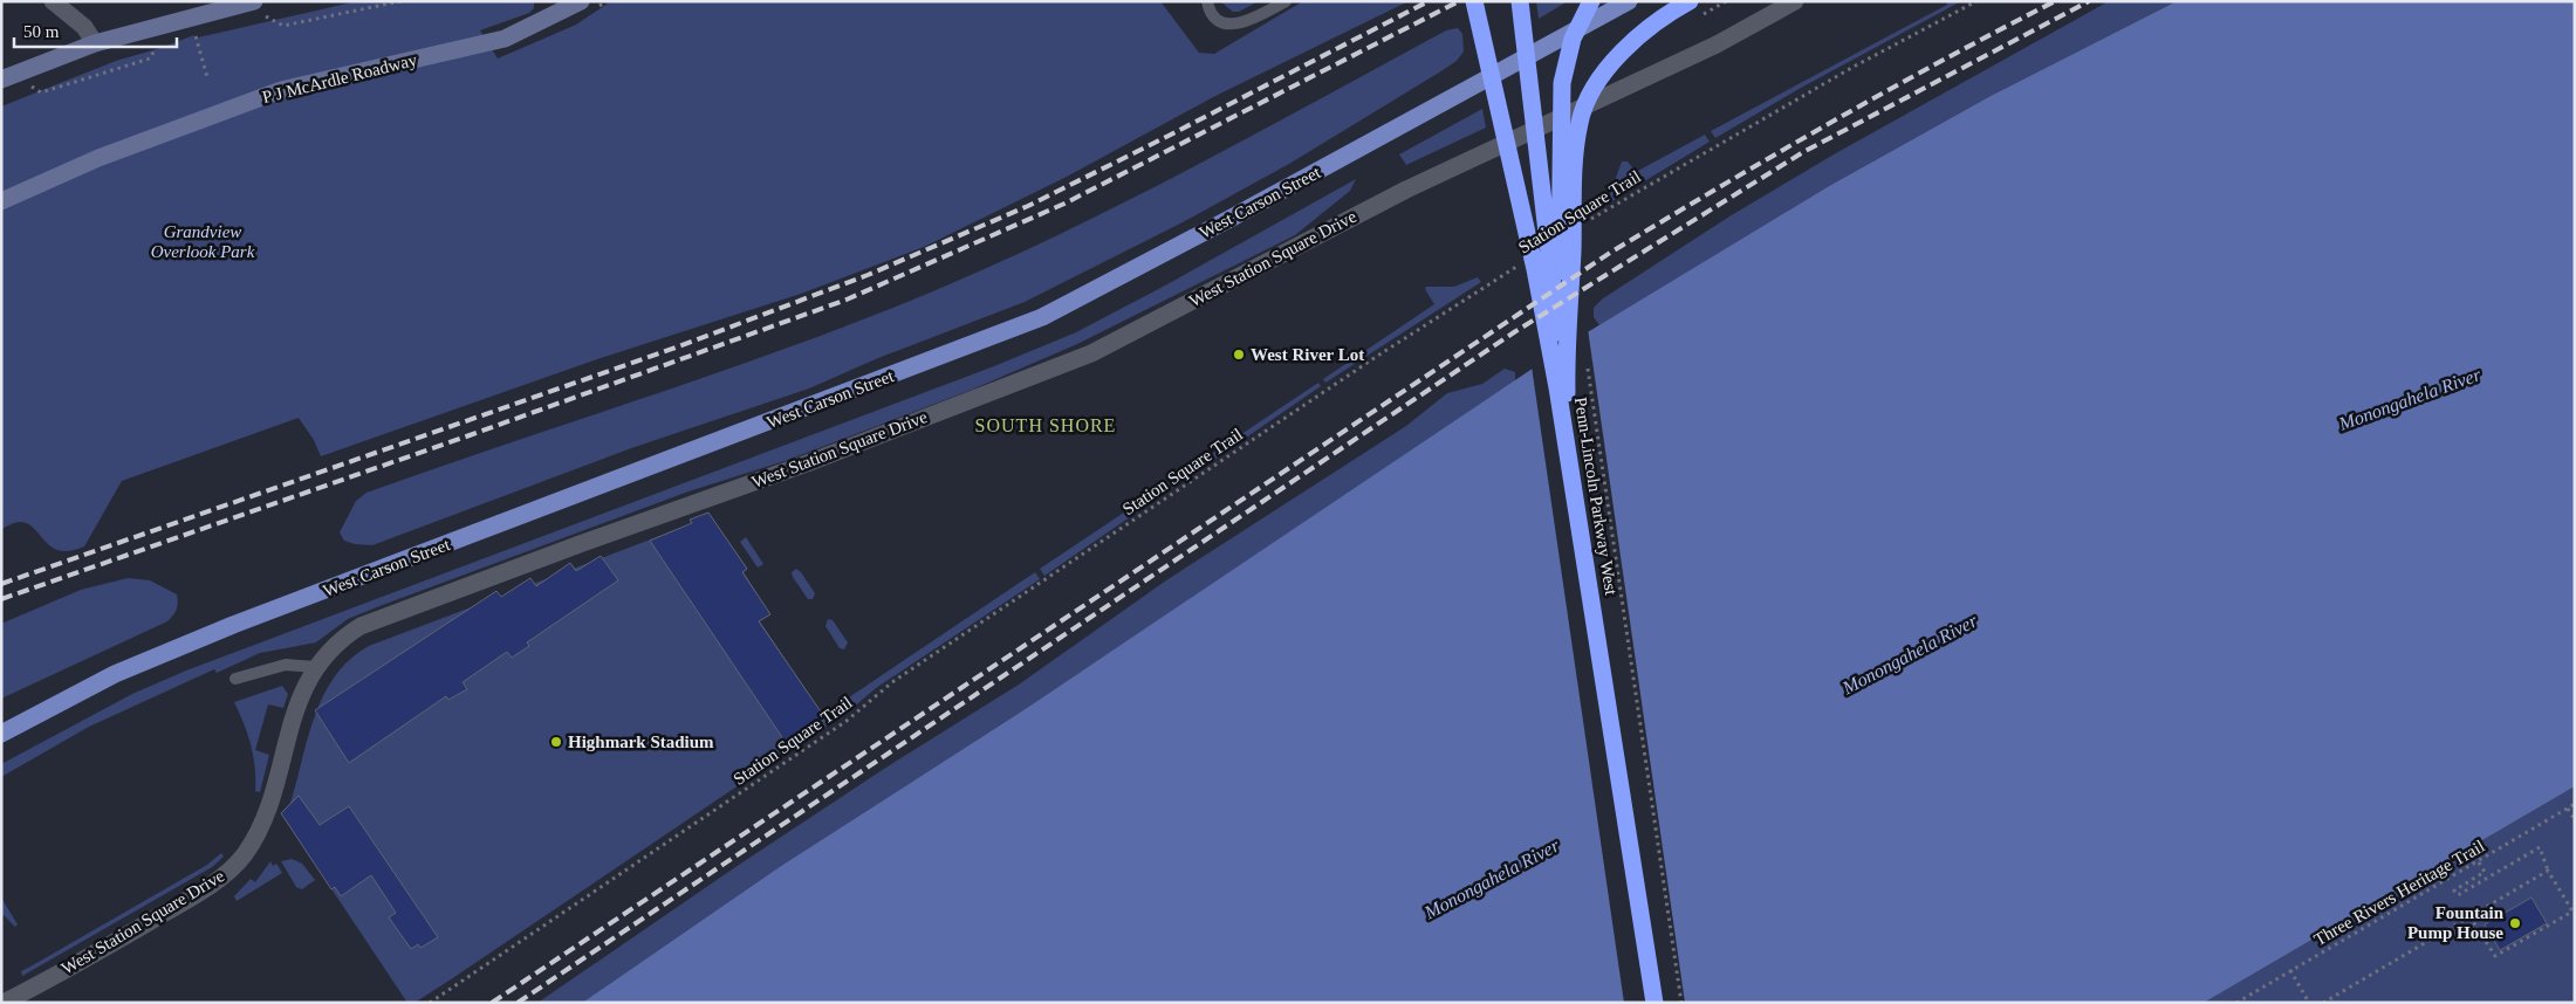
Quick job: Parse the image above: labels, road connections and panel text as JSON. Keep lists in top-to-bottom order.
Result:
{
  "streets": {
    "highway": ["Penn-Lincoln Parkway West"],
    "main road": ["P J McArdle Roadway", "West Carson Street"],
    "street": ["West Station Square Drive"],
    "path": ["Station Square Trail", "Three Rivers Heritage Trail"]
  },
  "districts": ["SOUTH SHORE"],
  "water": ["Monongahela River"],
  "parks": ["Grandview Overlook Park"],
  "places": ["West River Lot", "Highmark Stadium", "Fountain Pump House"],
  "scale_bar": "50 m"
}
